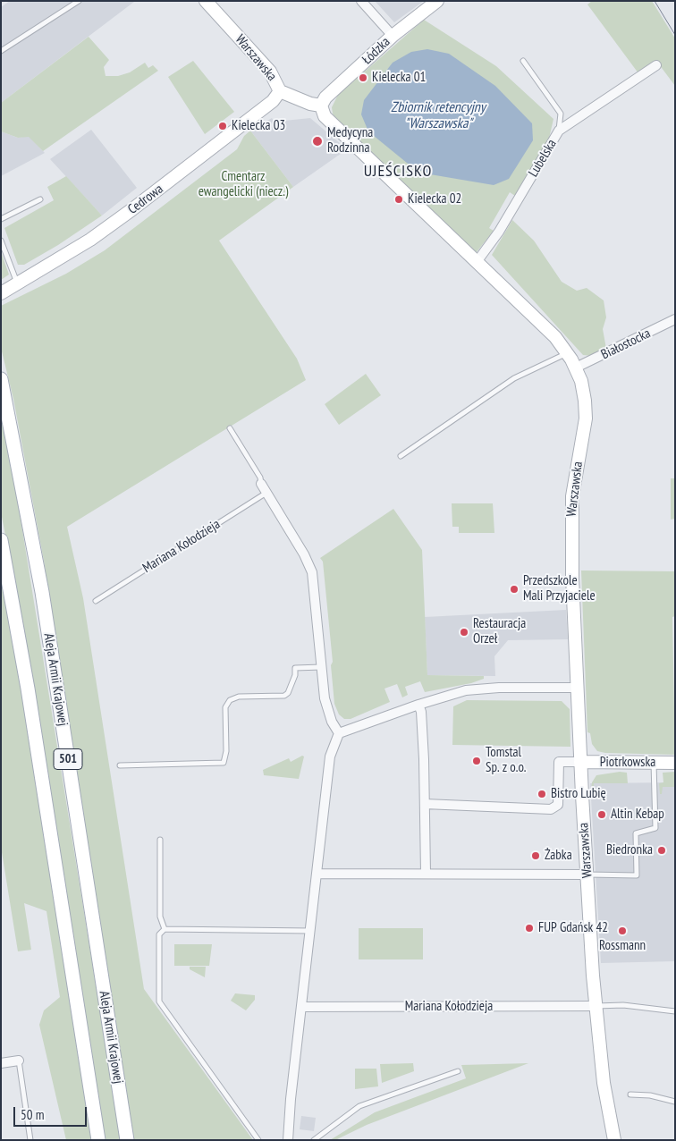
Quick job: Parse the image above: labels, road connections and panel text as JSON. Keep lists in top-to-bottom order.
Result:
{
  "streets": {
    "main road": ["Aleja Armii Krajowej", "501"],
    "street": [
      "Łódzka",
      "Warszawska",
      "Lubelska",
      "Cedrowa",
      "Białostocka",
      "Mariana Kołodzieja",
      "Piotrkowska"
    ]
  },
  "crossings": [
    ["Łódzka", "Warszawska"],
    ["Warszawska", "Lubelska"],
    ["Warszawska", "Cedrowa"],
    ["Warszawska", "Białostocka"],
    ["Warszawska", "Mariana Kołodzieja"],
    ["Warszawska", "Piotrkowska"]
  ],
  "districts": ["UJEŚCISKO"],
  "water": ["Zbiornik retencyjny \"Warszawska\""],
  "parks": ["Cmentarz ewangelicki (niecz.)"],
  "places": [
    "Kielecka 01",
    "Kielecka 03",
    "Medycyna Rodzinna",
    "Kielecka 02",
    "Przedszkole Mali Przyjaciele",
    "Restauracja Orzeł",
    "Tomstal Sp. z o.o.",
    "Bistro Lubię",
    "Altin Kebap",
    "Biedronka",
    "Żabka",
    "FUP Gdańsk 42",
    "Rossmann"
  ],
  "scale_bar": "50 m"
}
